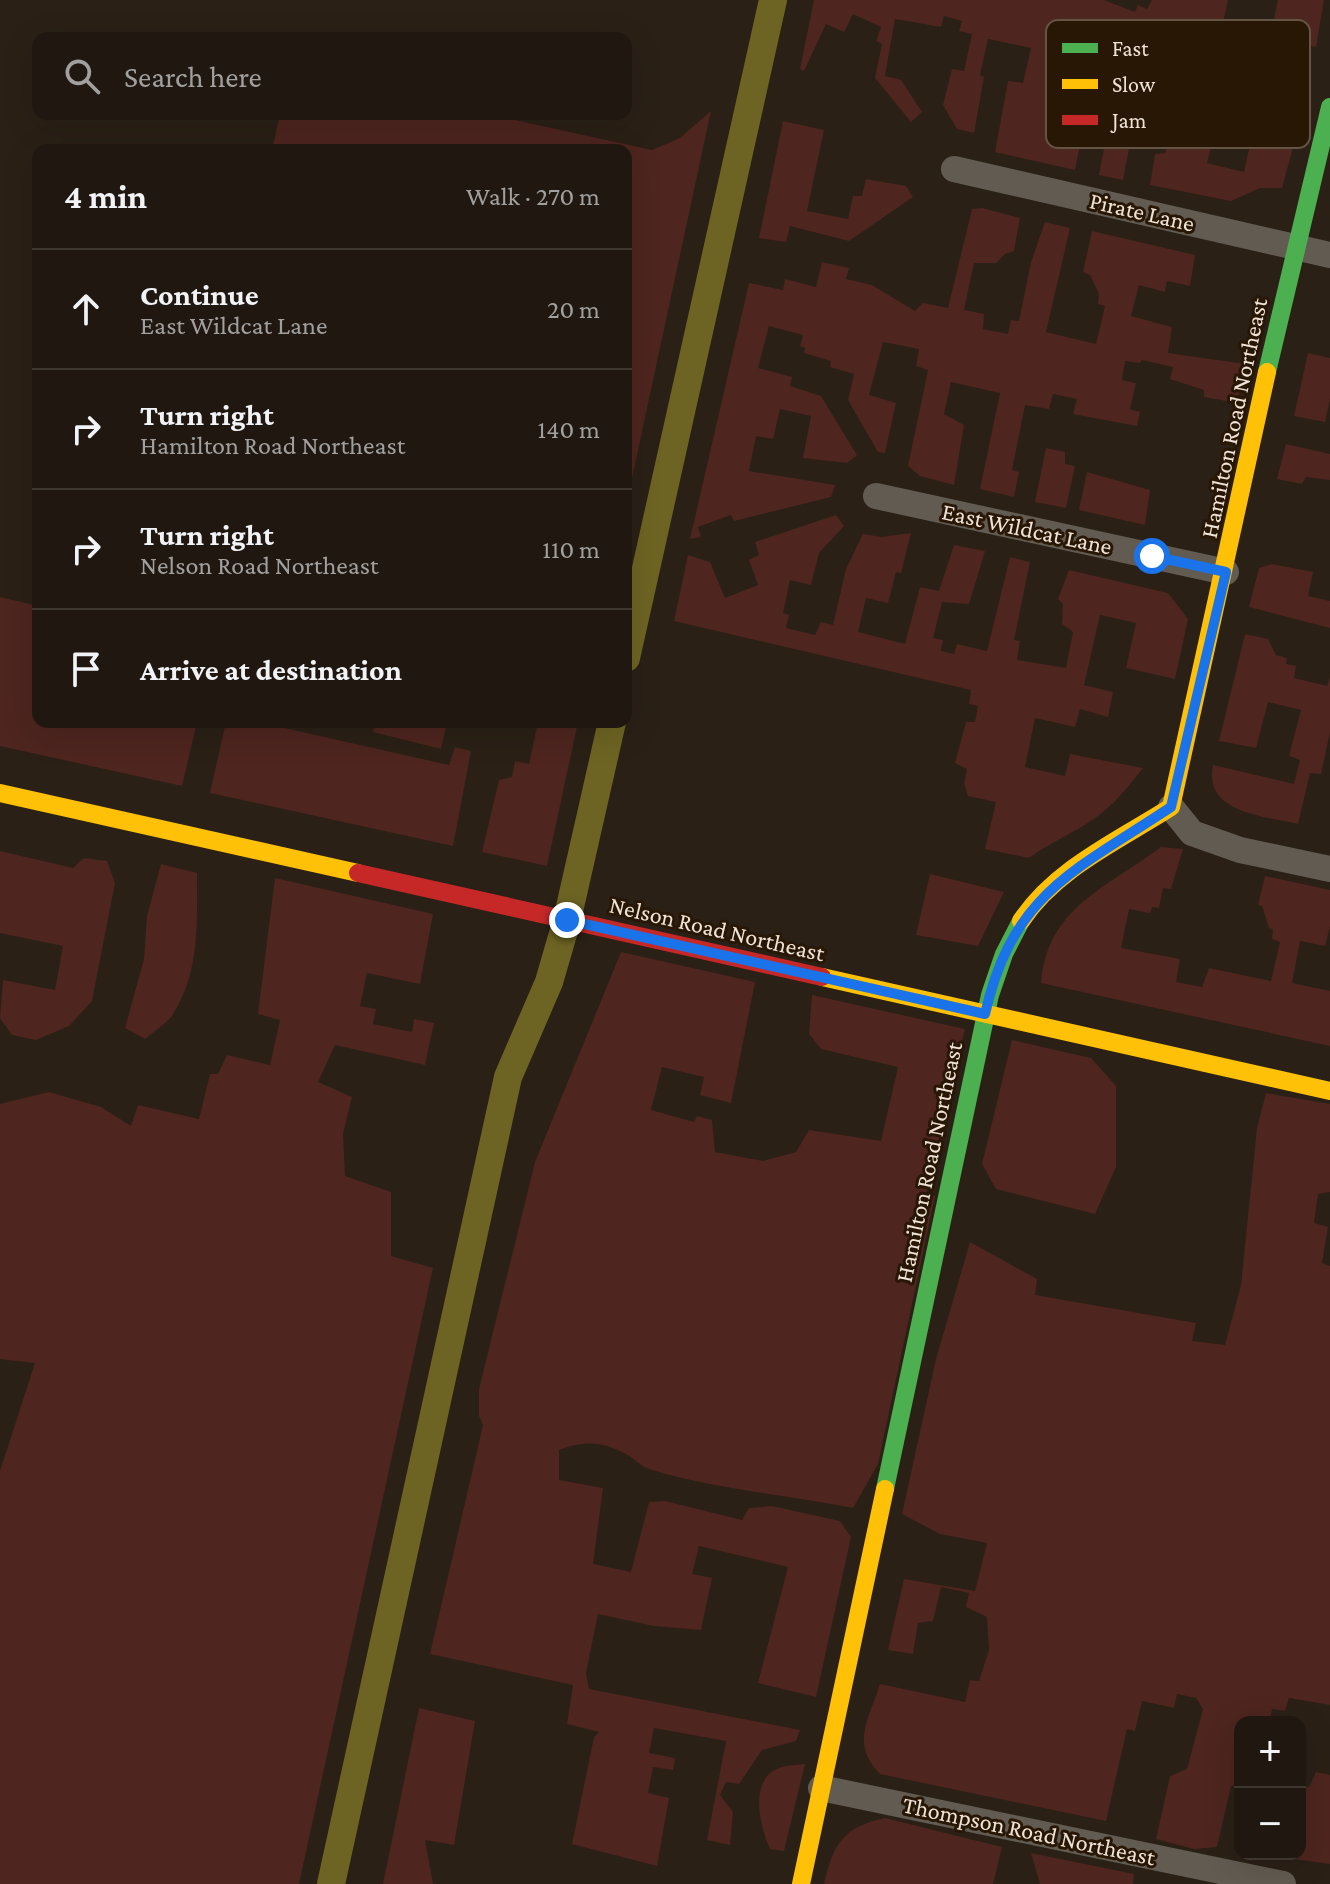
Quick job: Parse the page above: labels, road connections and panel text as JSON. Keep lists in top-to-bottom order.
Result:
{
  "streets": {
    "street": [
      "Pirate Lane",
      "Hamilton Road Northeast",
      "East Wildcat Lane",
      "Nelson Road Northeast",
      "Thompson Road Northeast"
    ]
  },
  "crossings": [
    ["Pirate Lane", "Hamilton Road Northeast"],
    ["Hamilton Road Northeast", "East Wildcat Lane"],
    ["Hamilton Road Northeast", "Nelson Road Northeast"],
    ["Hamilton Road Northeast", "Thompson Road Northeast"]
  ],
  "legend": ["Fast", "Slow", "Jam"],
  "page": {
    "search": "Search here",
    "heading": ["4 min", "Walk · 270 m"],
    "list": [
      ["Continue", "East Wildcat Lane", "20 m"],
      ["Turn right", "Hamilton Road Northeast", "140 m"],
      ["Turn right", "Nelson Road Northeast", "110 m"],
      "Arrive at destination"
    ],
    "map_buttons": ["+", "−"]
  }
}
